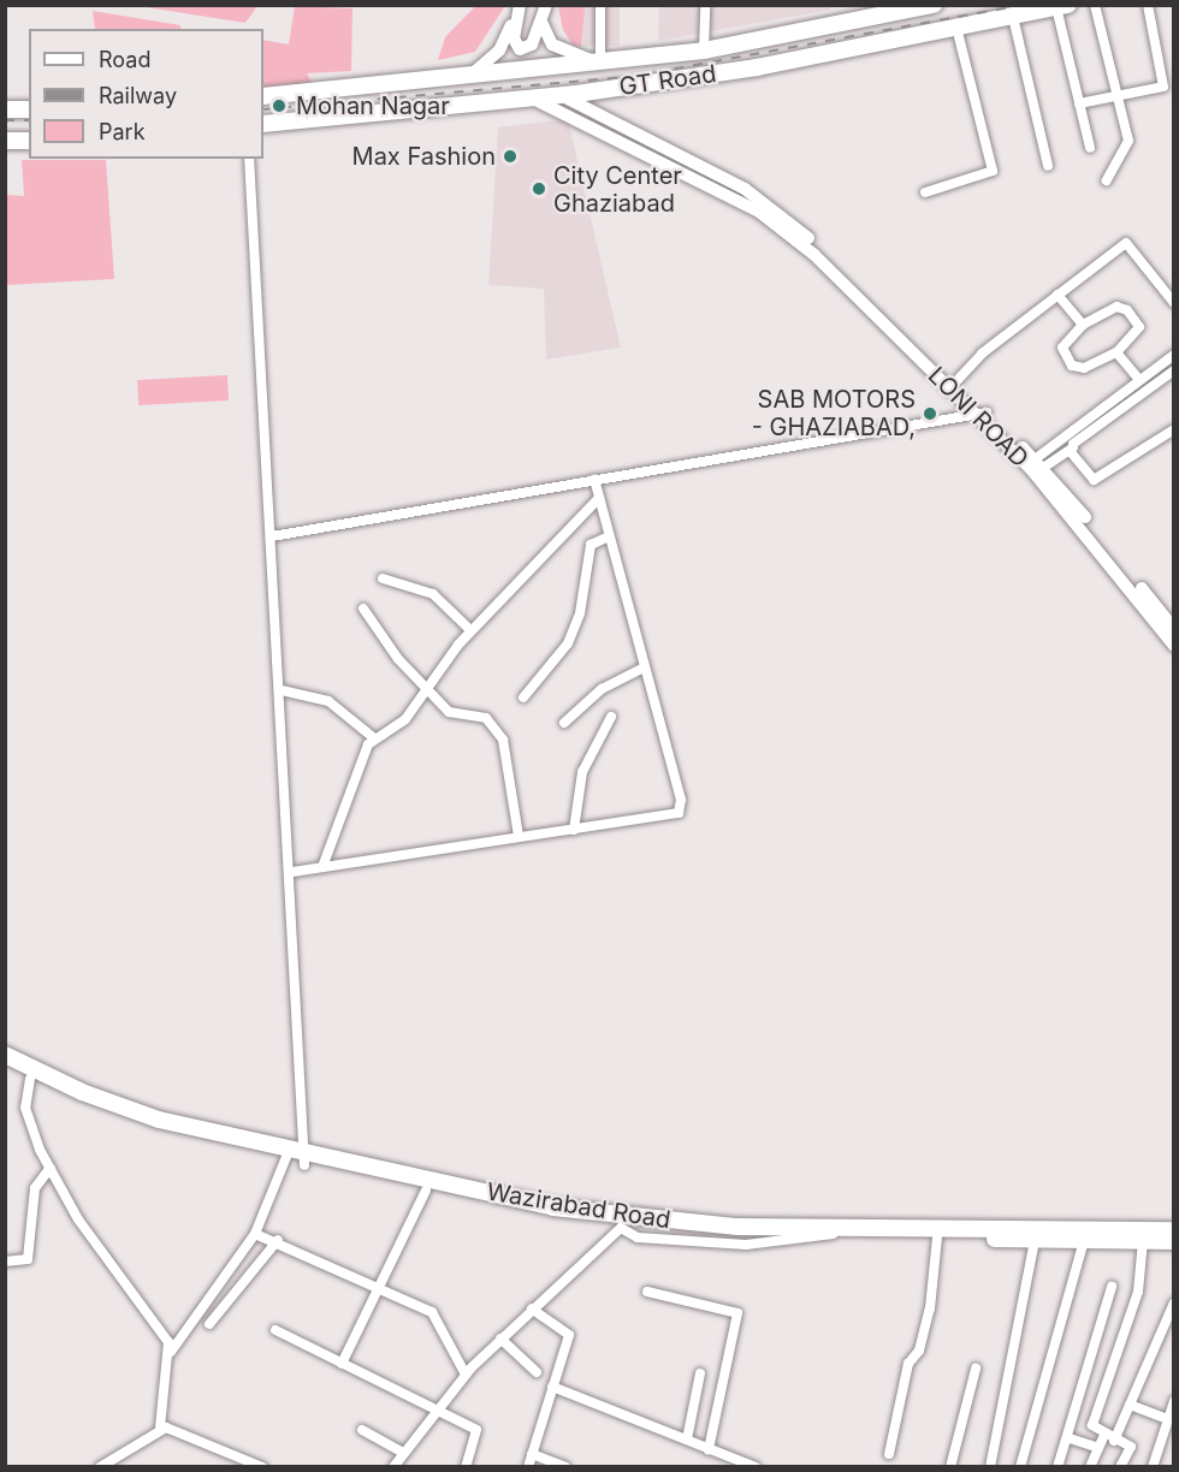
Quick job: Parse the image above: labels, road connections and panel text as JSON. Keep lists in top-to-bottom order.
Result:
{
  "streets": {
    "highway": ["GT Road", "Wazirabad Road"],
    "street": ["LONI ROAD"]
  },
  "places": [
    "Mohan Nagar",
    "Max Fashion",
    "City Center Ghaziabad",
    "SAB MOTORS - GHAZIABAD,"
  ],
  "legend": ["Road", "Railway", "Park"]
}
